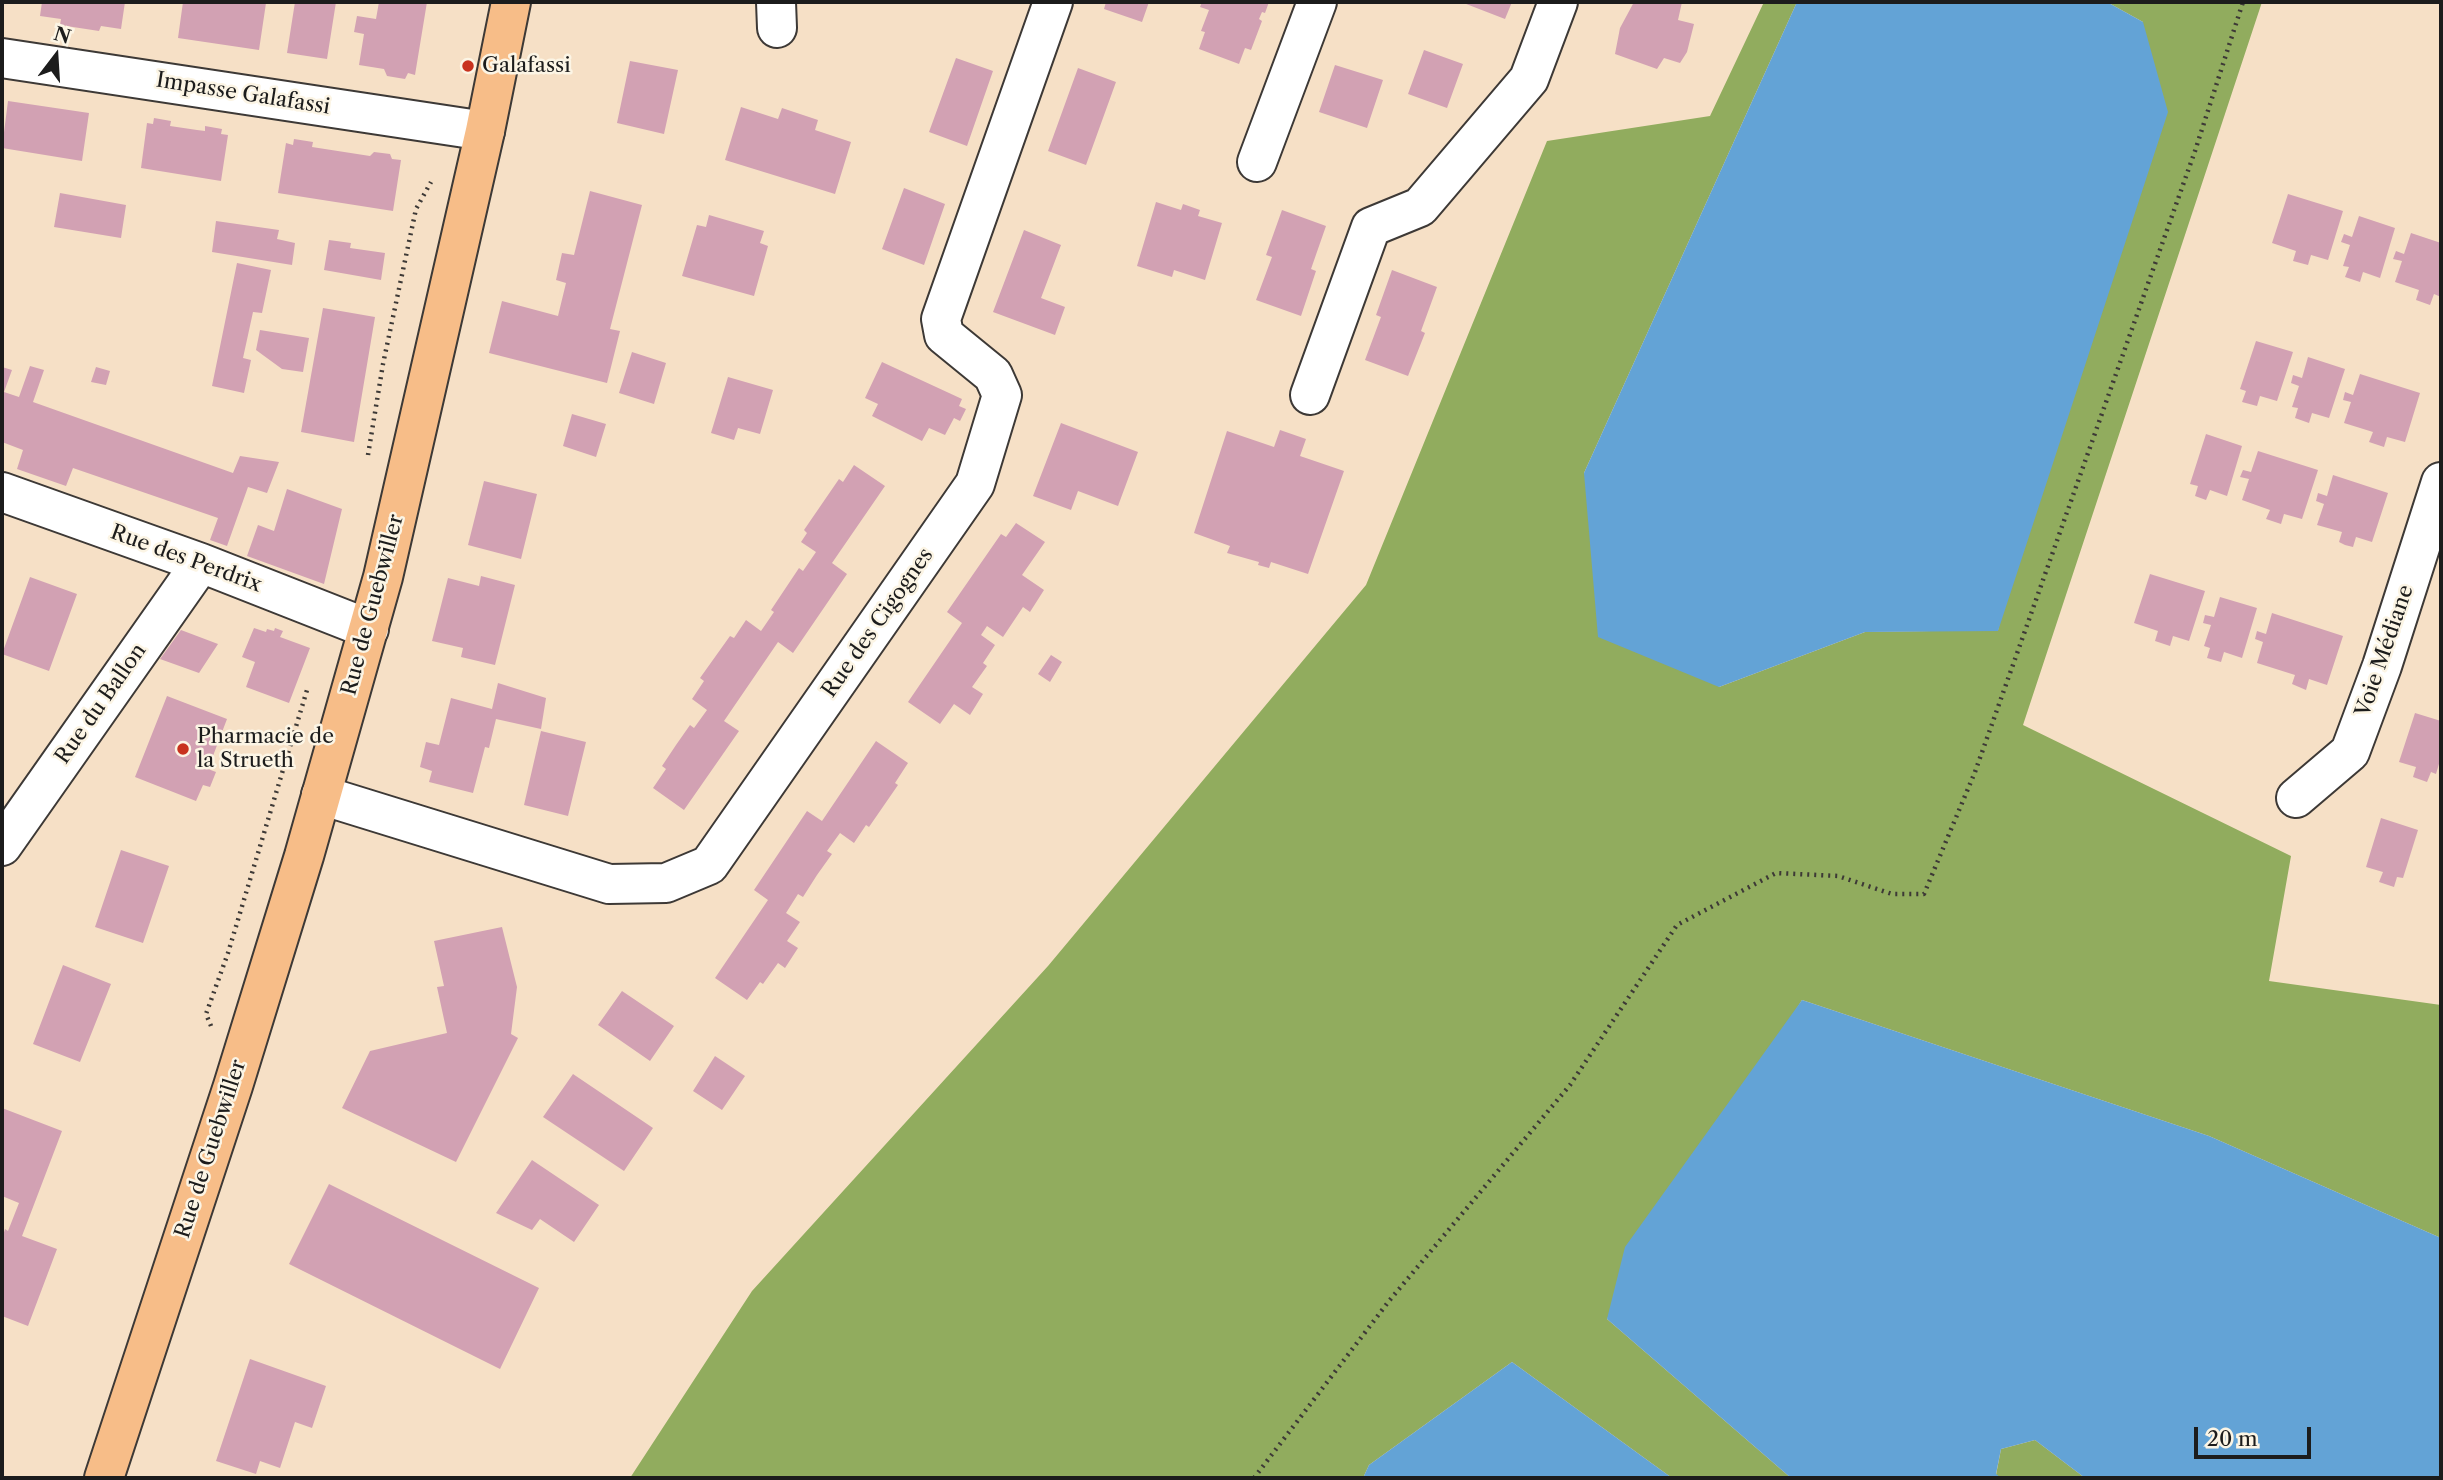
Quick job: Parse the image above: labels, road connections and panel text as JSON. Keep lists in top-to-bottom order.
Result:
{
  "streets": {
    "main road": ["Rue de Guebwiller"],
    "street": [
      "Impasse Galafassi",
      "Rue des Perdrix",
      "Rue des Cigognes",
      "Voie Médiane",
      "Rue du Ballon"
    ]
  },
  "crossings": [
    ["Impasse Galafassi", "Rue de Guebwiller"],
    ["Rue des Perdrix", "Rue de Guebwiller"],
    ["Rue des Perdrix", "Rue du Ballon"],
    ["Rue de Guebwiller", "Rue des Cigognes"]
  ],
  "places": ["Galafassi", "Pharmacie de la Strueth"],
  "scale_bar": "20 m",
  "north": "top"
}
